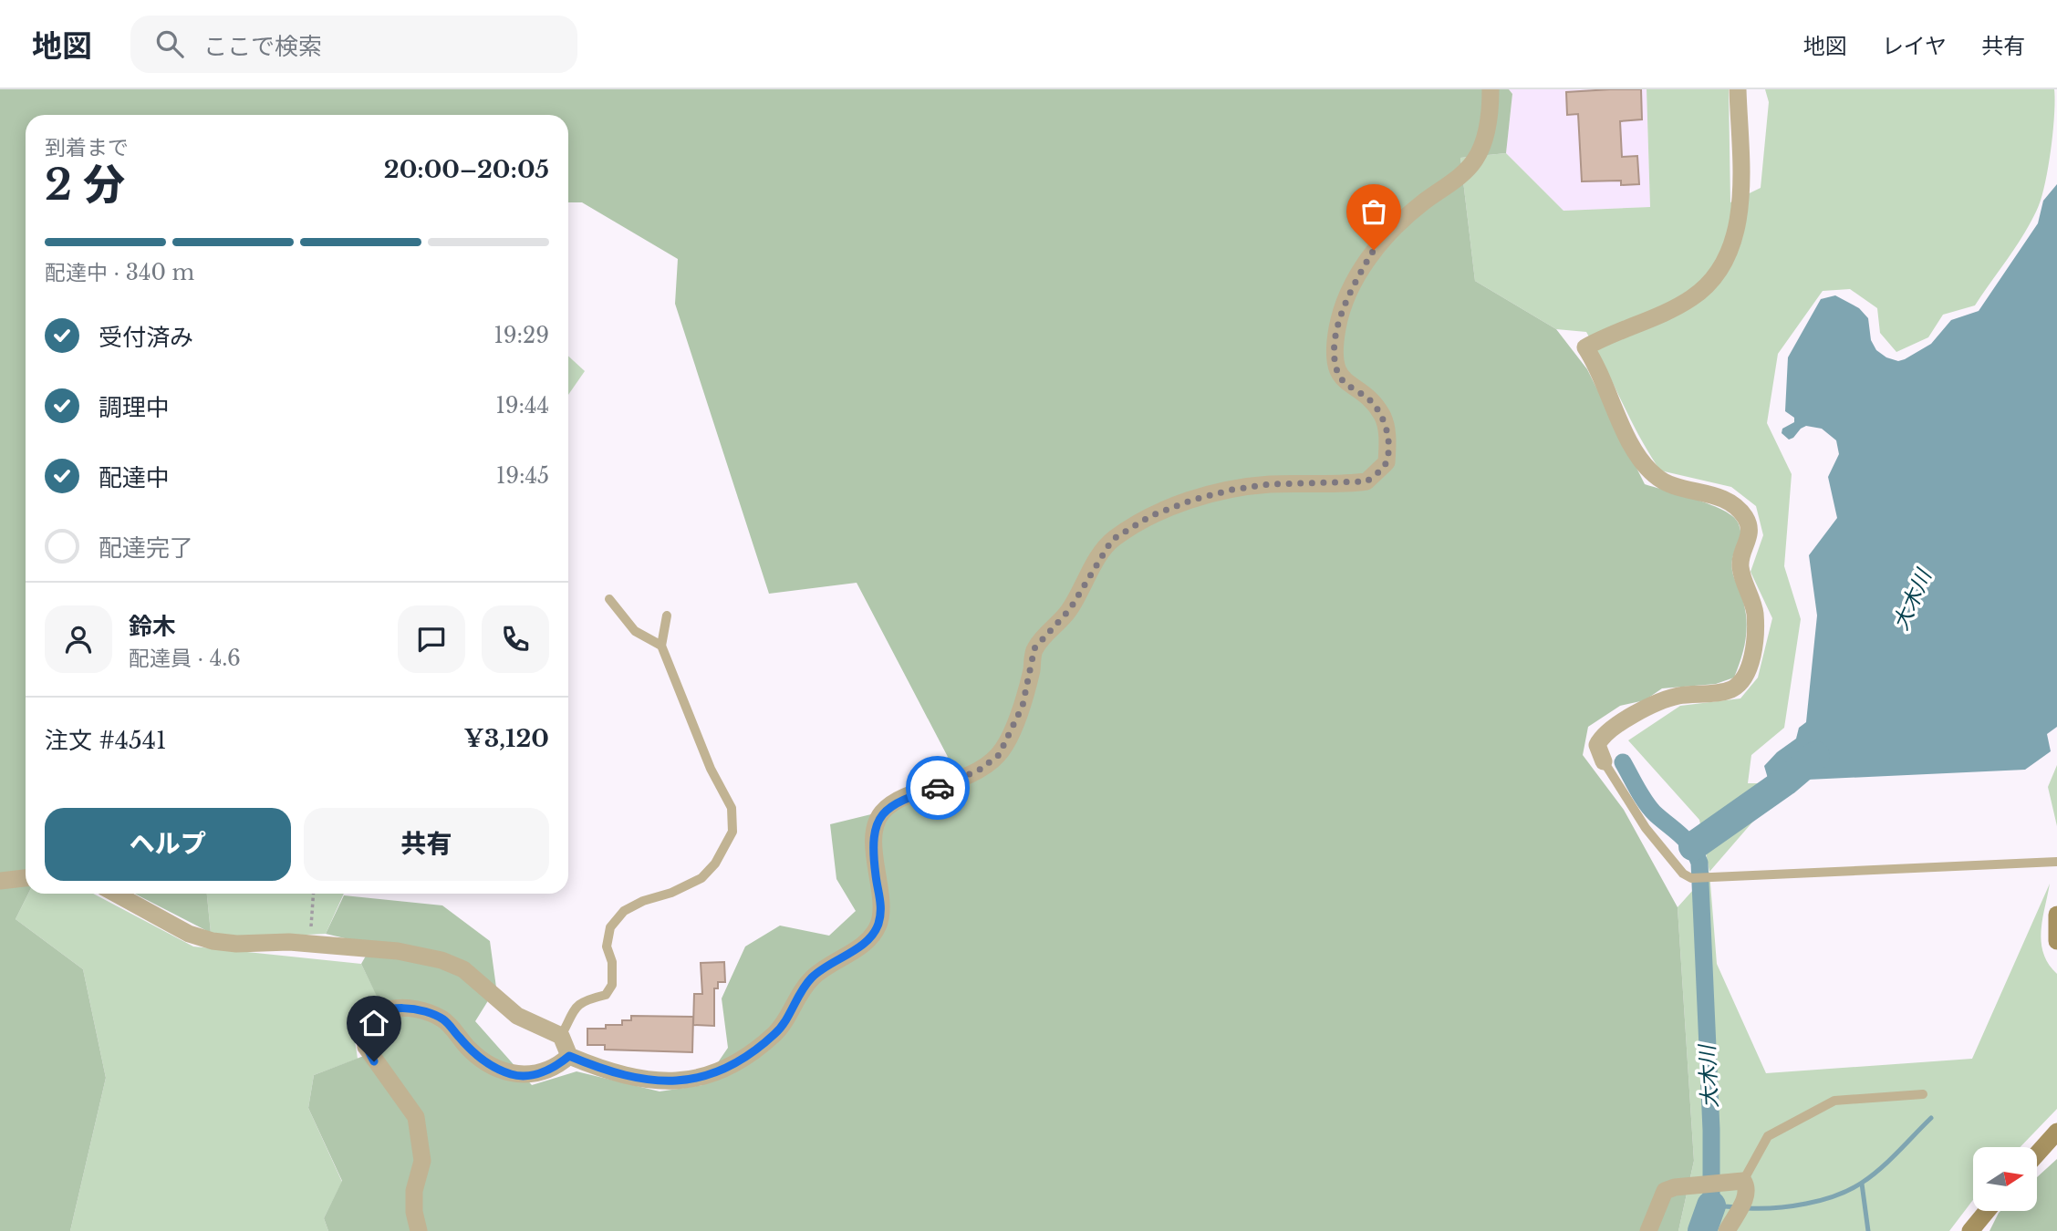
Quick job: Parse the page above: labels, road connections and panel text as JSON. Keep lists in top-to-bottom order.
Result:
{
  "water": ["大木川"],
  "north": "right",
  "page": {
    "header": "地図",
    "search": "ここで検索",
    "nav": ["地図", "レイヤ", "共有"],
    "heading": ["2 分", "到着まで", "20:00–20:05"],
    "panel": [
      "鈴木",
      "配達員 · 4.6",
      "注文 #4541",
      "¥3,120"
    ],
    "bar": "配達中 · 340 m",
    "list": [
      ["受付済み", "19:29"],
      ["調理中", "19:44"],
      ["配達中", "19:45"],
      "配達完了"
    ],
    "buttons": ["ヘルプ", "共有"]
  }
}
